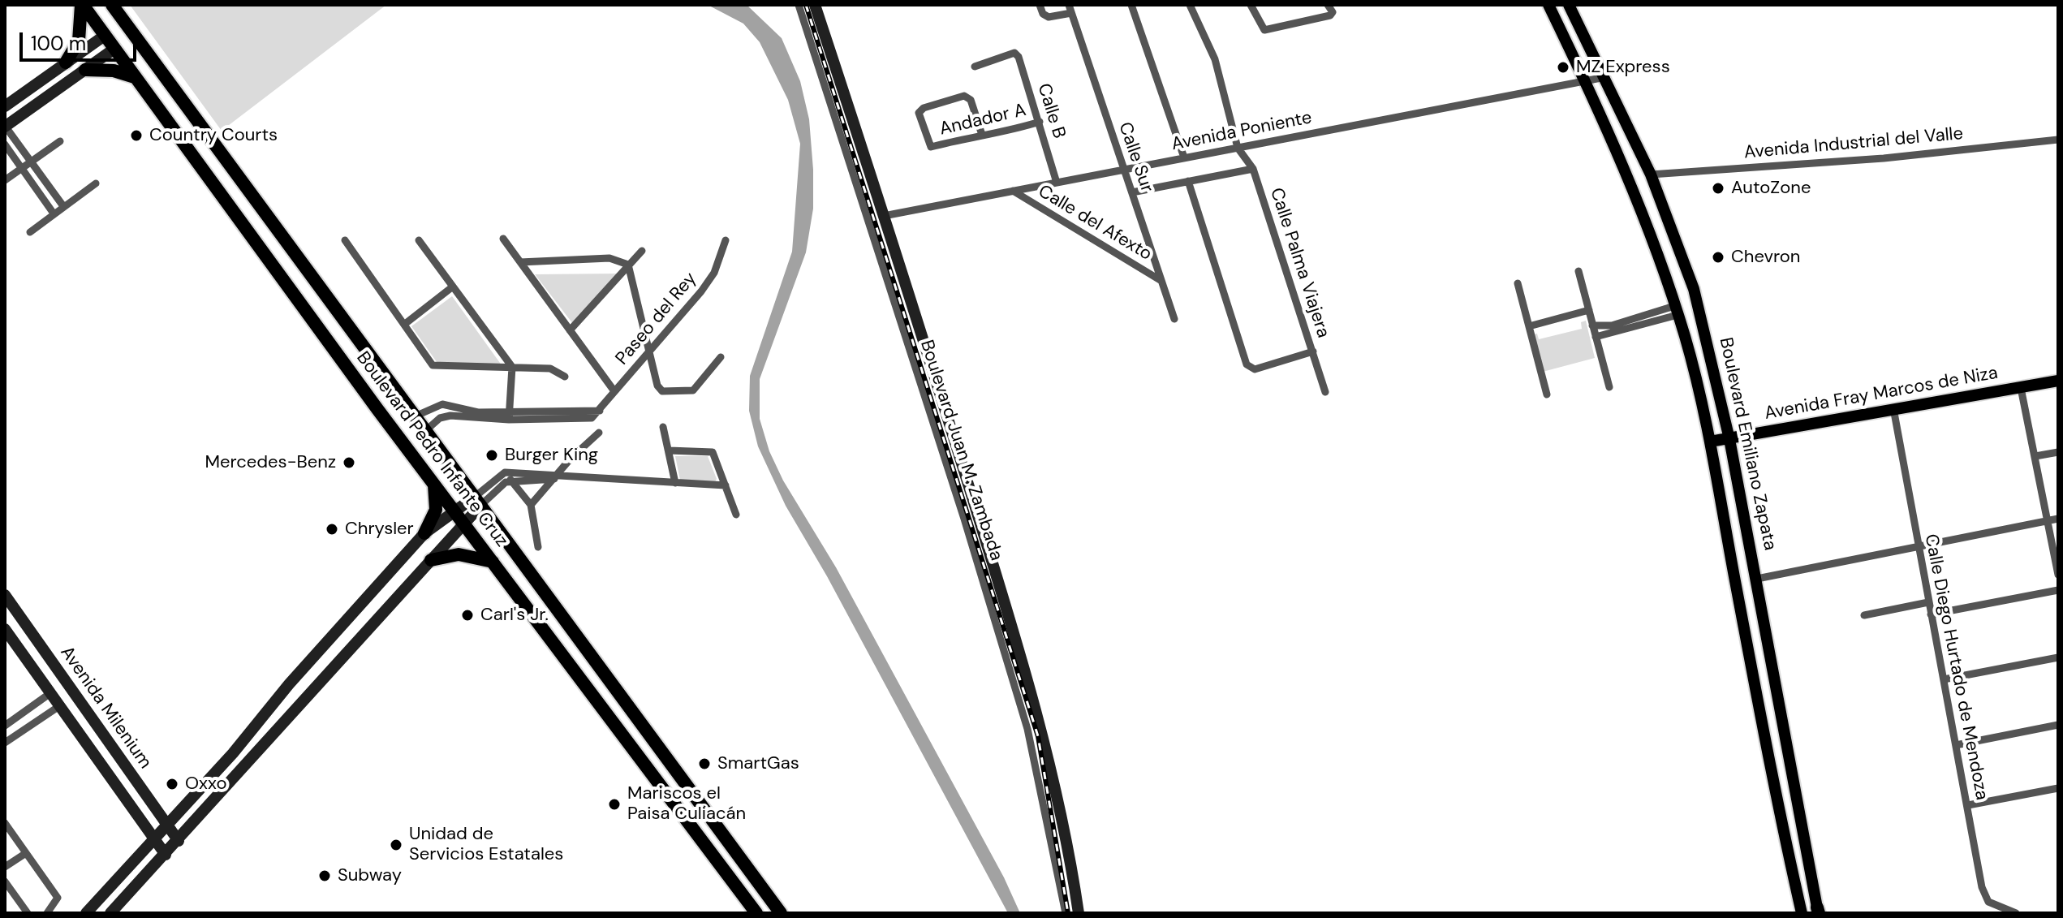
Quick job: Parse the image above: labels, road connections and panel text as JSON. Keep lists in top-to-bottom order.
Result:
{
  "streets": {
    "highway": ["Boulevard Pedro Infante Cruz"],
    "main road": ["Avenida Fray Marcos de Niza", "Boulevard Emiliano Zapata"],
    "street": [
      "Calle B",
      "Andador A",
      "Avenida Poniente",
      "Avenida Industrial del Valle",
      "Calle Sur",
      "Calle del Afexto",
      "Calle Palma Viajera",
      "Paseo del Rey",
      "Boulevard Juan M. Zambada",
      "Calle Diego Hurtado de Mendoza",
      "Avenida Milenium"
    ]
  },
  "crossings": [
    ["Calle B", "Andador A"],
    ["Calle B", "Avenida Poniente"],
    ["Avenida Poniente", "Calle Sur"],
    ["Avenida Poniente", "Calle del Afexto"],
    ["Avenida Poniente", "Calle Palma Viajera"],
    ["Avenida Poniente", "Boulevard Emiliano Zapata"],
    ["Avenida Poniente", "Boulevard Juan M. Zambada"],
    ["Avenida Industrial del Valle", "Boulevard Emiliano Zapata"],
    ["Calle Sur", "Calle del Afexto"],
    ["Paseo del Rey", "Boulevard Pedro Infante Cruz"],
    ["Avenida Fray Marcos de Niza", "Boulevard Emiliano Zapata"],
    ["Avenida Fray Marcos de Niza", "Calle Diego Hurtado de Mendoza"]
  ],
  "places": [
    "MZ Express",
    "Country Courts",
    "AutoZone",
    "Chevron",
    "Burger King",
    "Mercedes-Benz",
    "Chrysler",
    "Carl's Jr.",
    "SmartGas",
    "Oxxo",
    "Mariscos el Paisa Culiacán",
    "Unidad de Servicios Estatales",
    "Subway"
  ],
  "scale_bar": "100 m"
}
